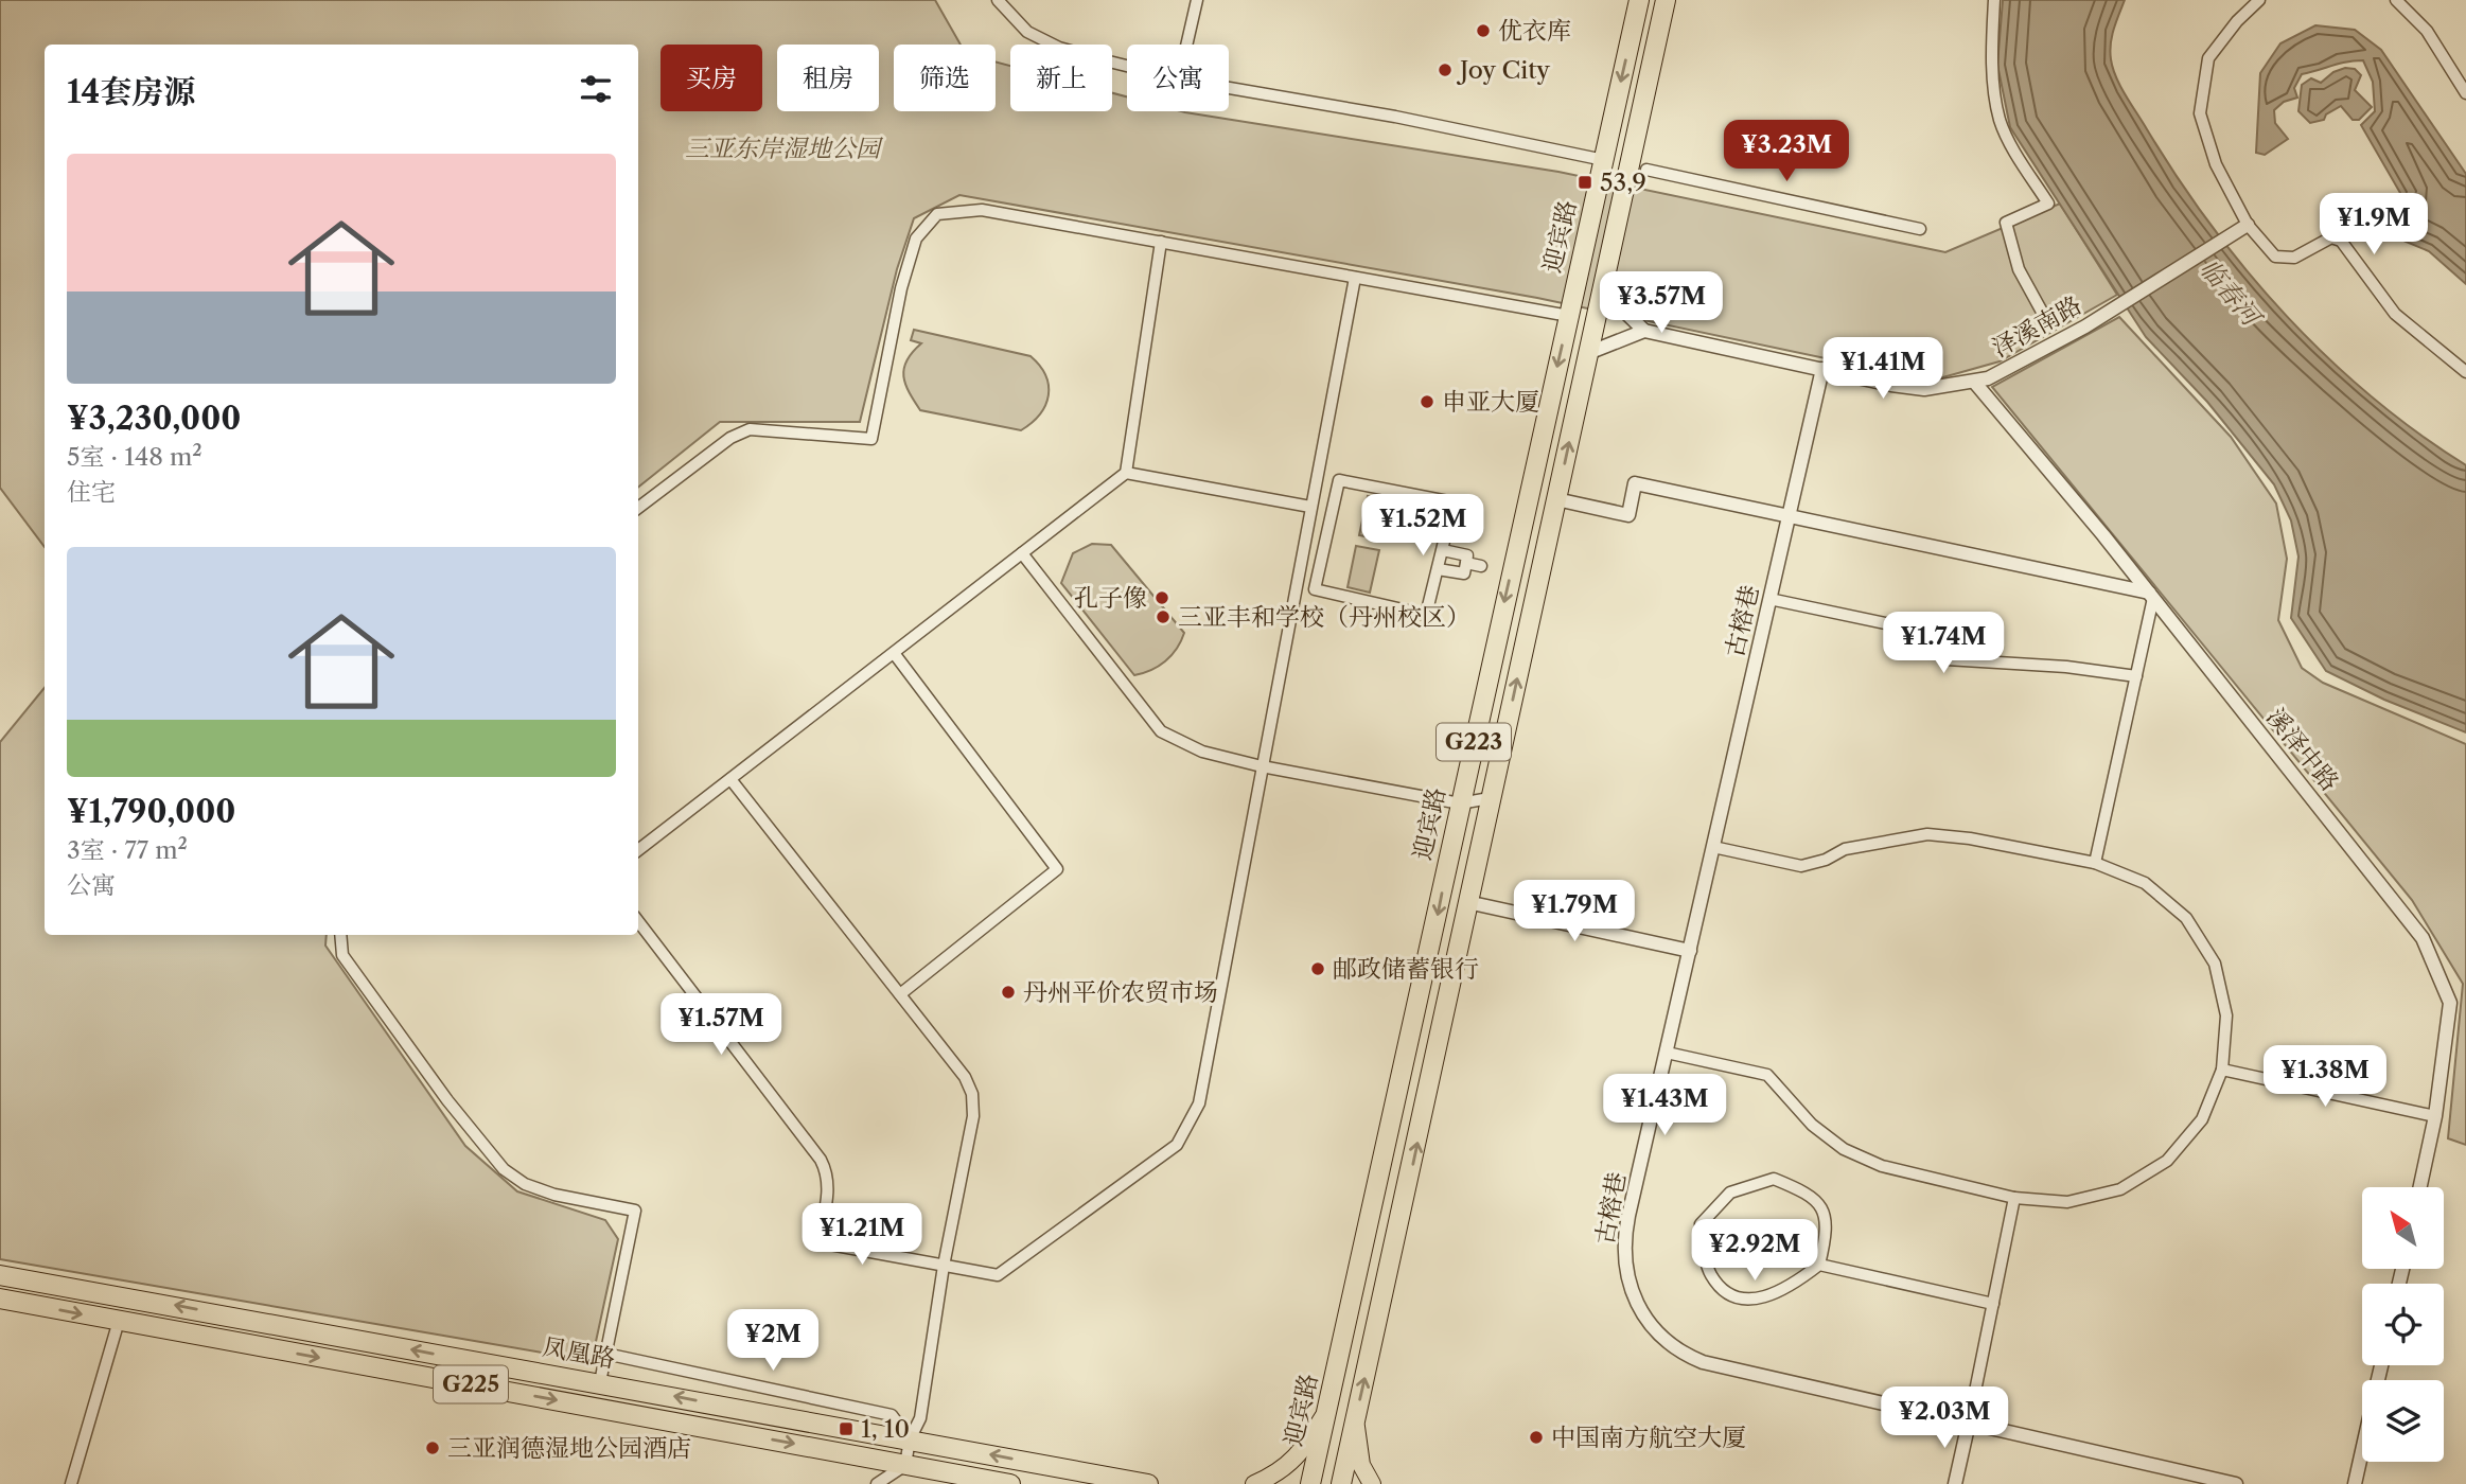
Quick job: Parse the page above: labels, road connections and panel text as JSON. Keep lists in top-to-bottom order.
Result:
{
  "streets": {
    "highway": [
      "迎宾路",
      "G223",
      "凤凰路",
      "G225"
    ],
    "street": ["泽溪南路", "古榕巷", "溪泽中路"]
  },
  "crossings": [
    ["泽溪南路", "古榕巷"],
    ["泽溪南路", "溪泽中路"]
  ],
  "water": ["临春河"],
  "parks": ["三亚东岸湿地公园"],
  "places": {
    "other": [
      "优衣库",
      "Joy City",
      "申亚大厦",
      "孔子像",
      "三亚丰和学校（丹州校区）",
      "邮政储蓄银行",
      "丹州平价农贸市场",
      "中国南方航空大厦",
      "三亚润德湿地公园酒店"
    ],
    "transit": ["53,9", "1, 10"]
  },
  "north": "top left",
  "page": {
    "chip": [
      "买房",
      "租房",
      "筛选",
      "新上",
      "公寓"
    ],
    "heading": "14套房源",
    "price": [
      "¥3.23M",
      "¥1.9M",
      "¥3.57M",
      "¥1.41M",
      "¥1.52M",
      "¥1.74M",
      "¥1.79M",
      "¥1.57M",
      "¥1.38M",
      "¥1.43M",
      "¥1.21M",
      "¥2.92M",
      "¥2M",
      "¥2.03M"
    ],
    "list": [
      {
        "name": "¥3,230,000",
        "note": "5室 · 148 m² · 住宅"
      },
      {
        "name": "¥1,790,000",
        "note": "3室 · 77 m² · 公寓"
      }
    ]
  }
}
